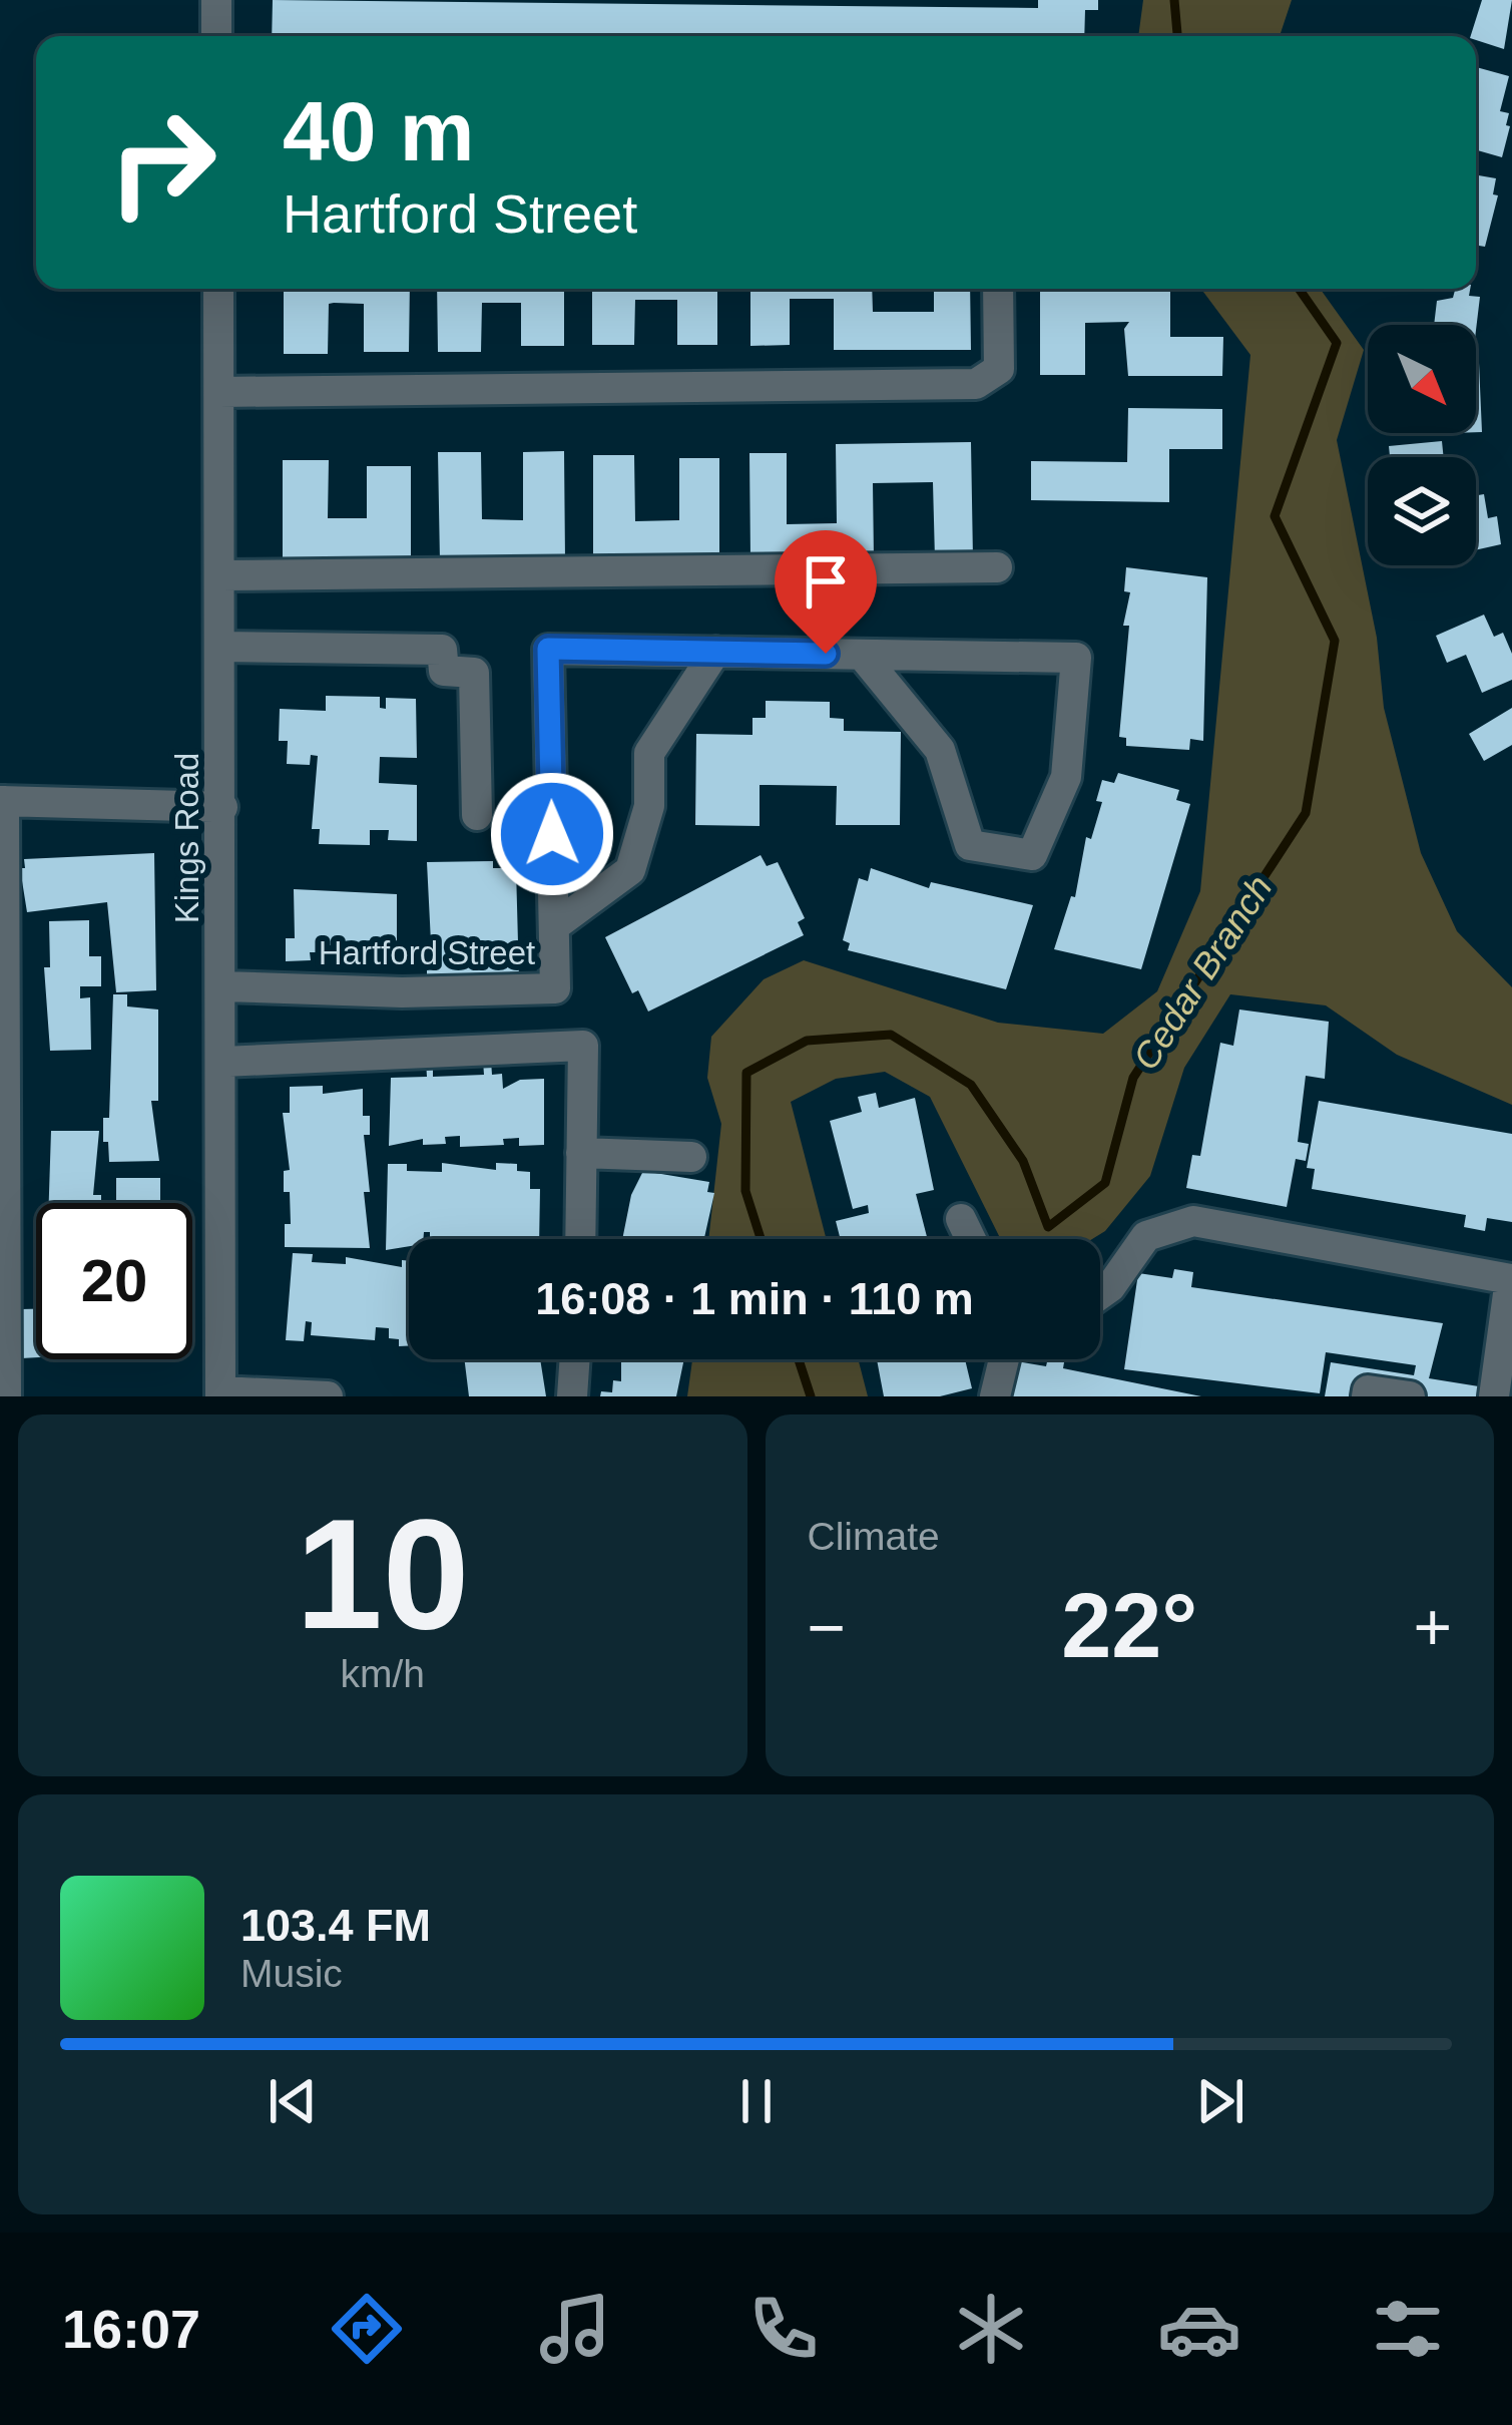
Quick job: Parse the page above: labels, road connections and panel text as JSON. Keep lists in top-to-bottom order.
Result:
{
  "streets": {
    "street": ["Kings Road", "Hartford Street"]
  },
  "crossings": [
    ["Kings Road", "Hartford Street"]
  ],
  "water": ["Cedar Branch"],
  "north": "bottom right",
  "page": {
    "turn": ["40 m", "Hartford Street"],
    "limit": "20",
    "trip": "16:08 · 1 min · 110 m",
    "tile": [
      ["10", "km/h"],
      "Climate"
    ],
    "heat": ["−", "22°", "+"],
    "song": ["103.4 FM", "Music"],
    "tabs": "16:07"
  }
}
